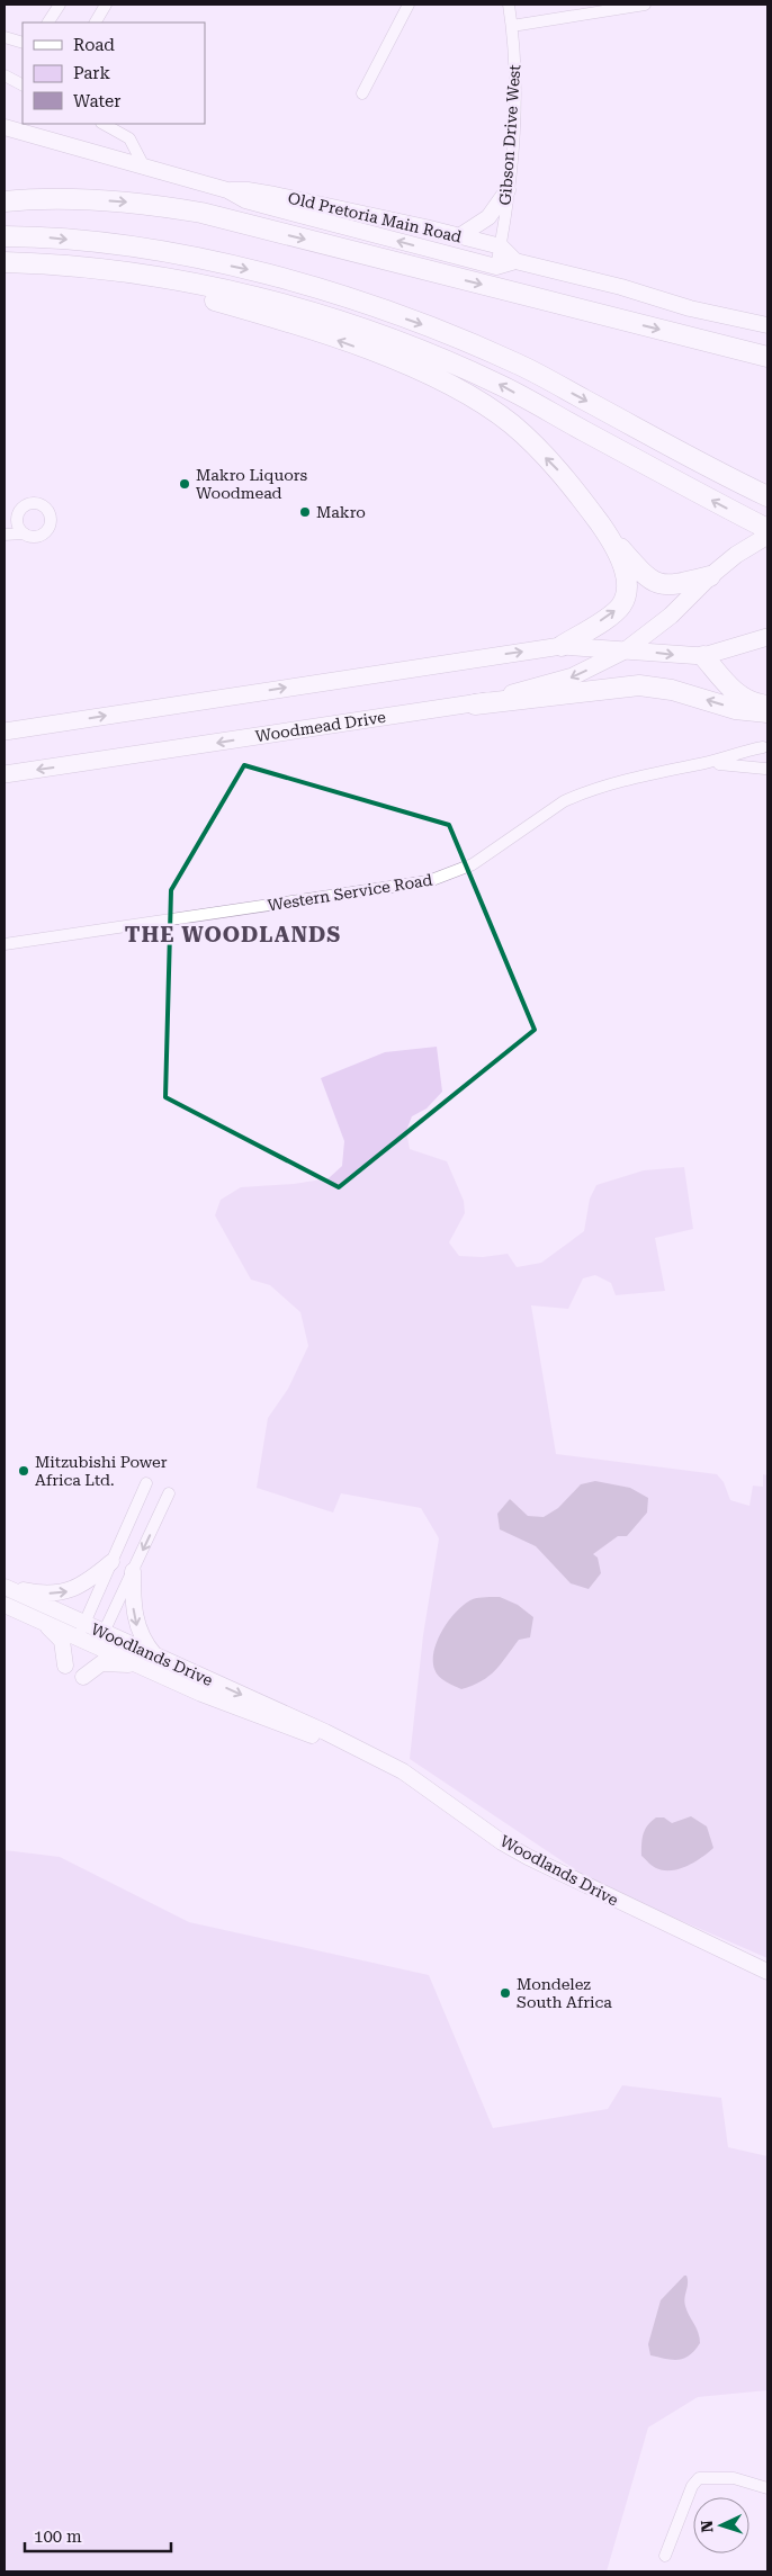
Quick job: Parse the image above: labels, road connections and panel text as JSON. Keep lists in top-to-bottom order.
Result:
{
  "streets": {
    "main road": ["Old Pretoria Main Road", "Woodmead Drive", "Woodlands Drive"],
    "street": ["Gibson Drive West", "Western Service Road"]
  },
  "crossings": [
    ["Gibson Drive West", "Old Pretoria Main Road"]
  ],
  "districts": ["THE WOODLANDS"],
  "places": [
    "Makro Liquors Woodmead",
    "Makro",
    "Mitzubishi Power Africa Ltd.",
    "Mondelez South Africa"
  ],
  "legend": ["Road", "Park", "Water"],
  "scale_bar": "100 m",
  "north": "left"
}
